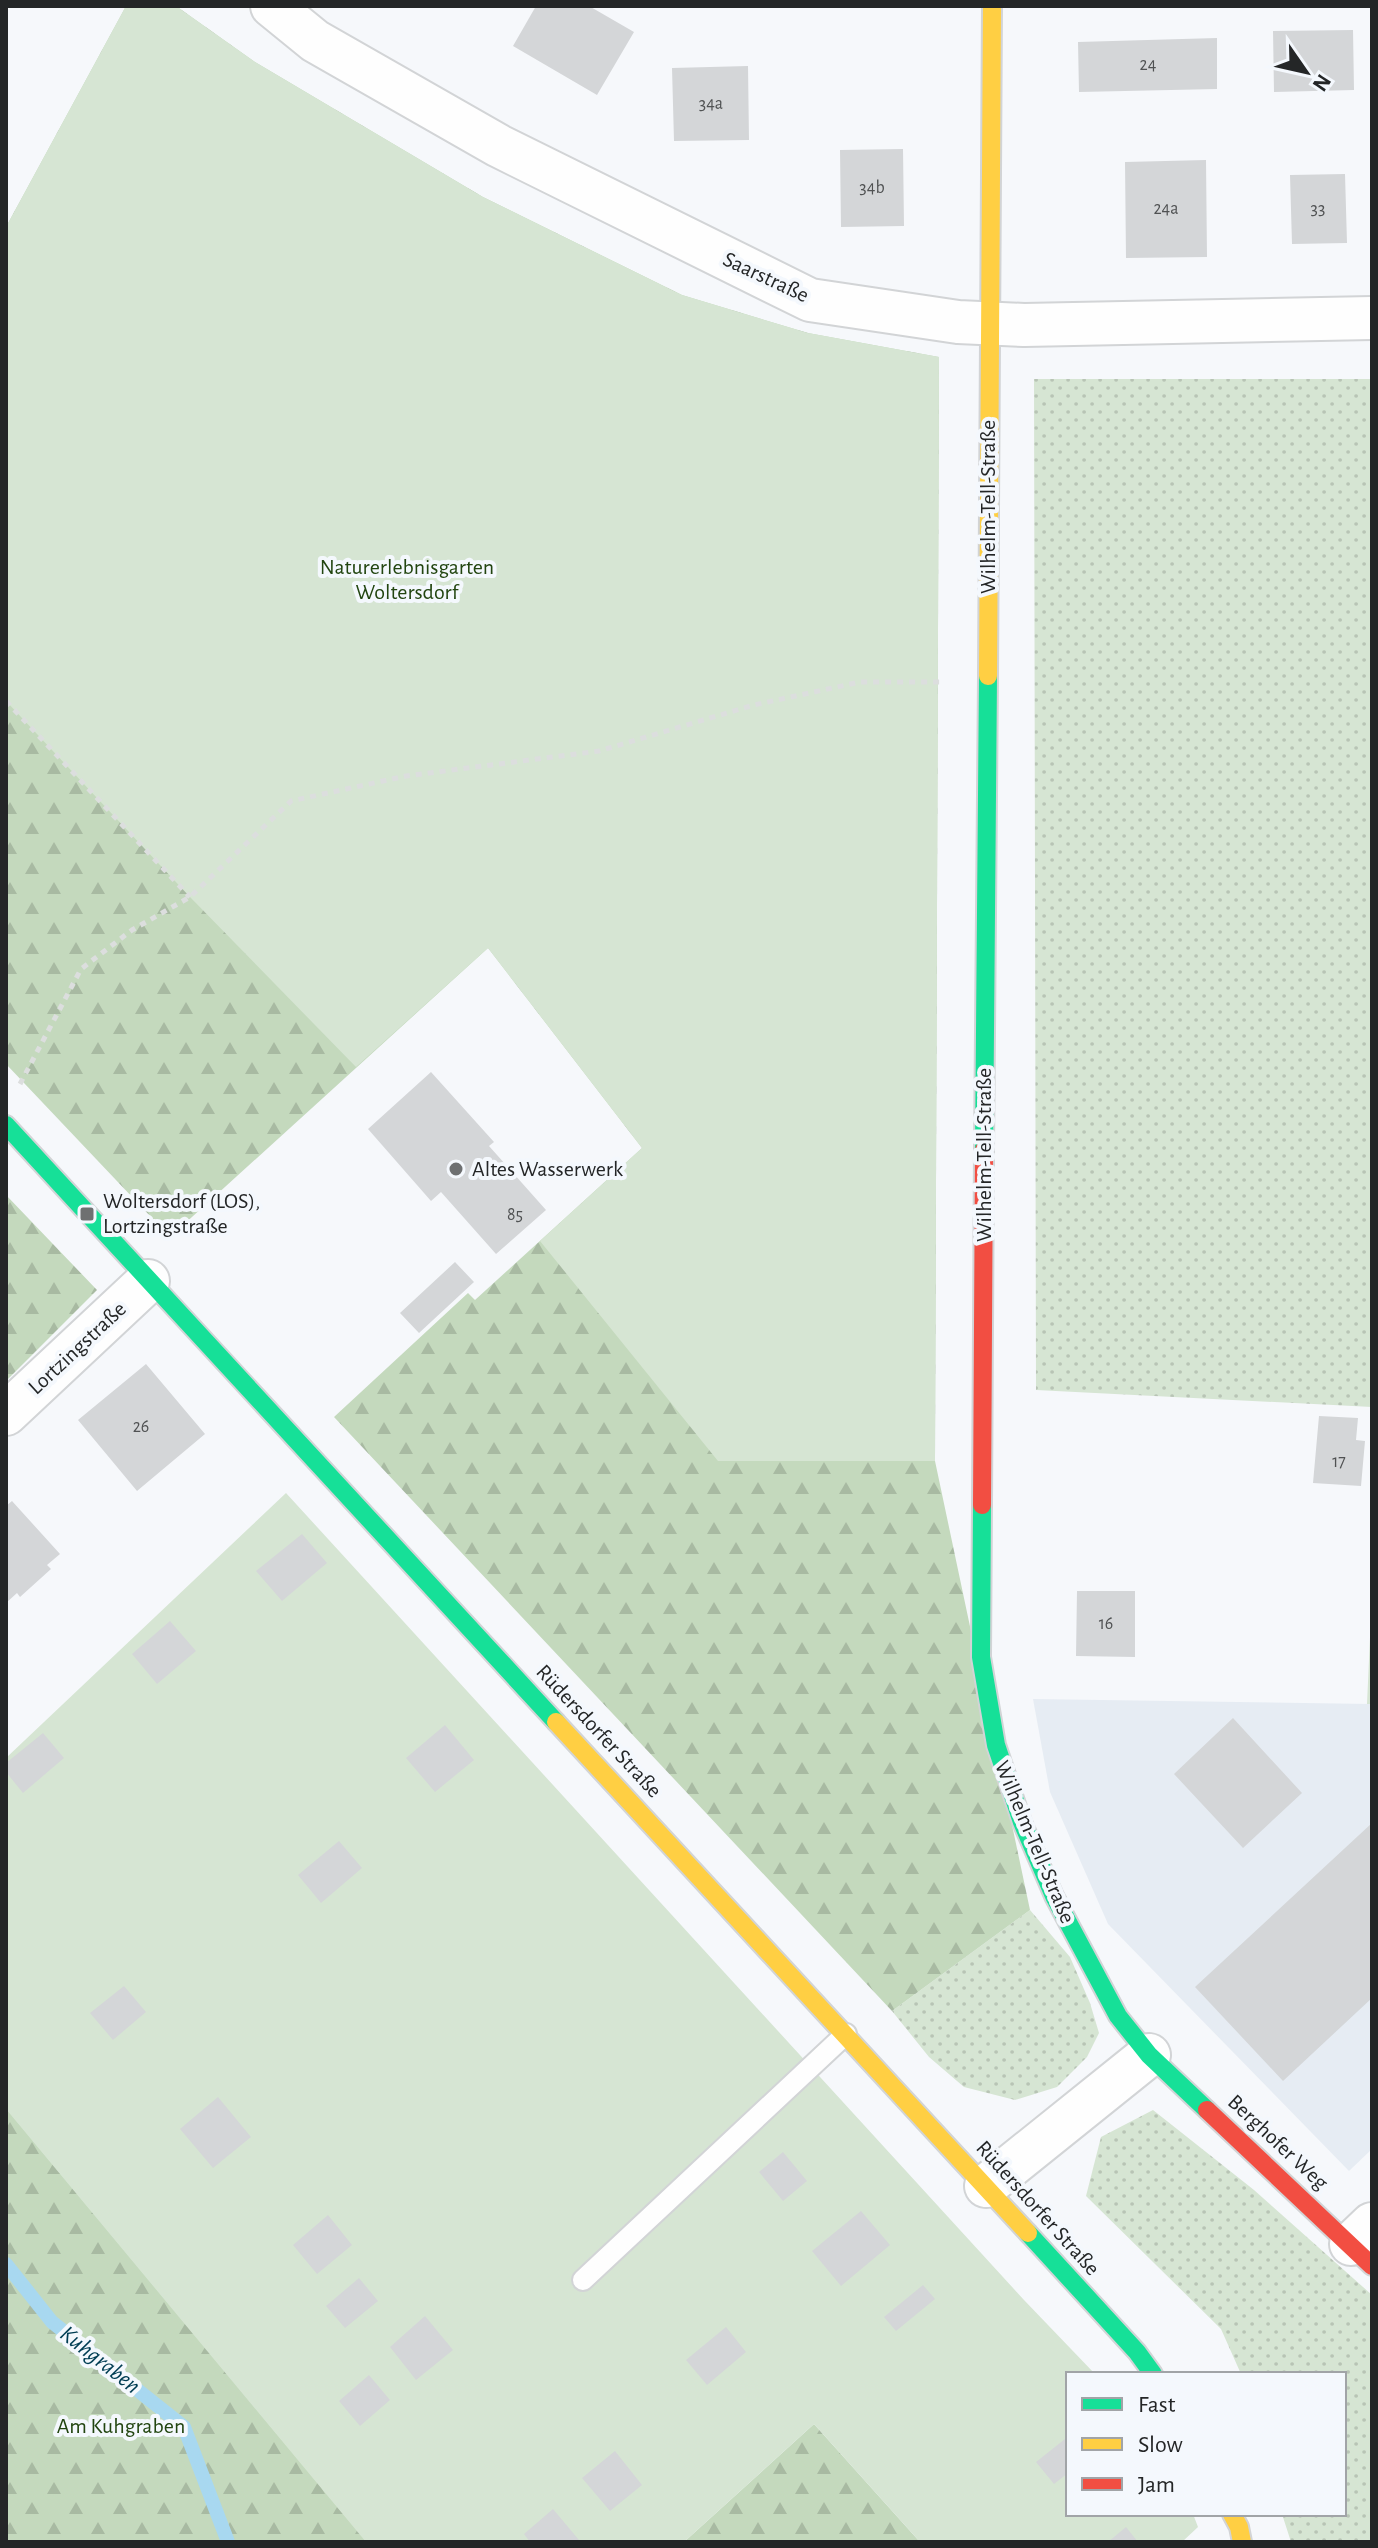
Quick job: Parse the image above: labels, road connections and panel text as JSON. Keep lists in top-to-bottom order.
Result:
{
  "streets": {
    "street": [
      "Saarstraße",
      "Wilhelm-Tell-Straße",
      "Lortzingstraße",
      "Rüdersdorfer Straße",
      "Berghofer Weg"
    ]
  },
  "crossings": [
    ["Saarstraße", "Wilhelm-Tell-Straße"],
    ["Wilhelm-Tell-Straße", "Berghofer Weg"],
    ["Lortzingstraße", "Rüdersdorfer Straße"]
  ],
  "water": ["Kuhgraben"],
  "parks": ["Naturerlebnisgarten Woltersdorf", "Am Kuhgraben"],
  "places": {
    "other": ["Altes Wasserwerk"],
    "transit": ["Woltersdorf (LOS), Lortzingstraße"]
  },
  "house_numbers": [
    "24",
    "34a",
    "34b",
    "24a",
    "33",
    "85",
    "26",
    "17",
    "16"
  ],
  "legend": ["Fast", "Slow", "Jam"],
  "north": "bottom right"
}
